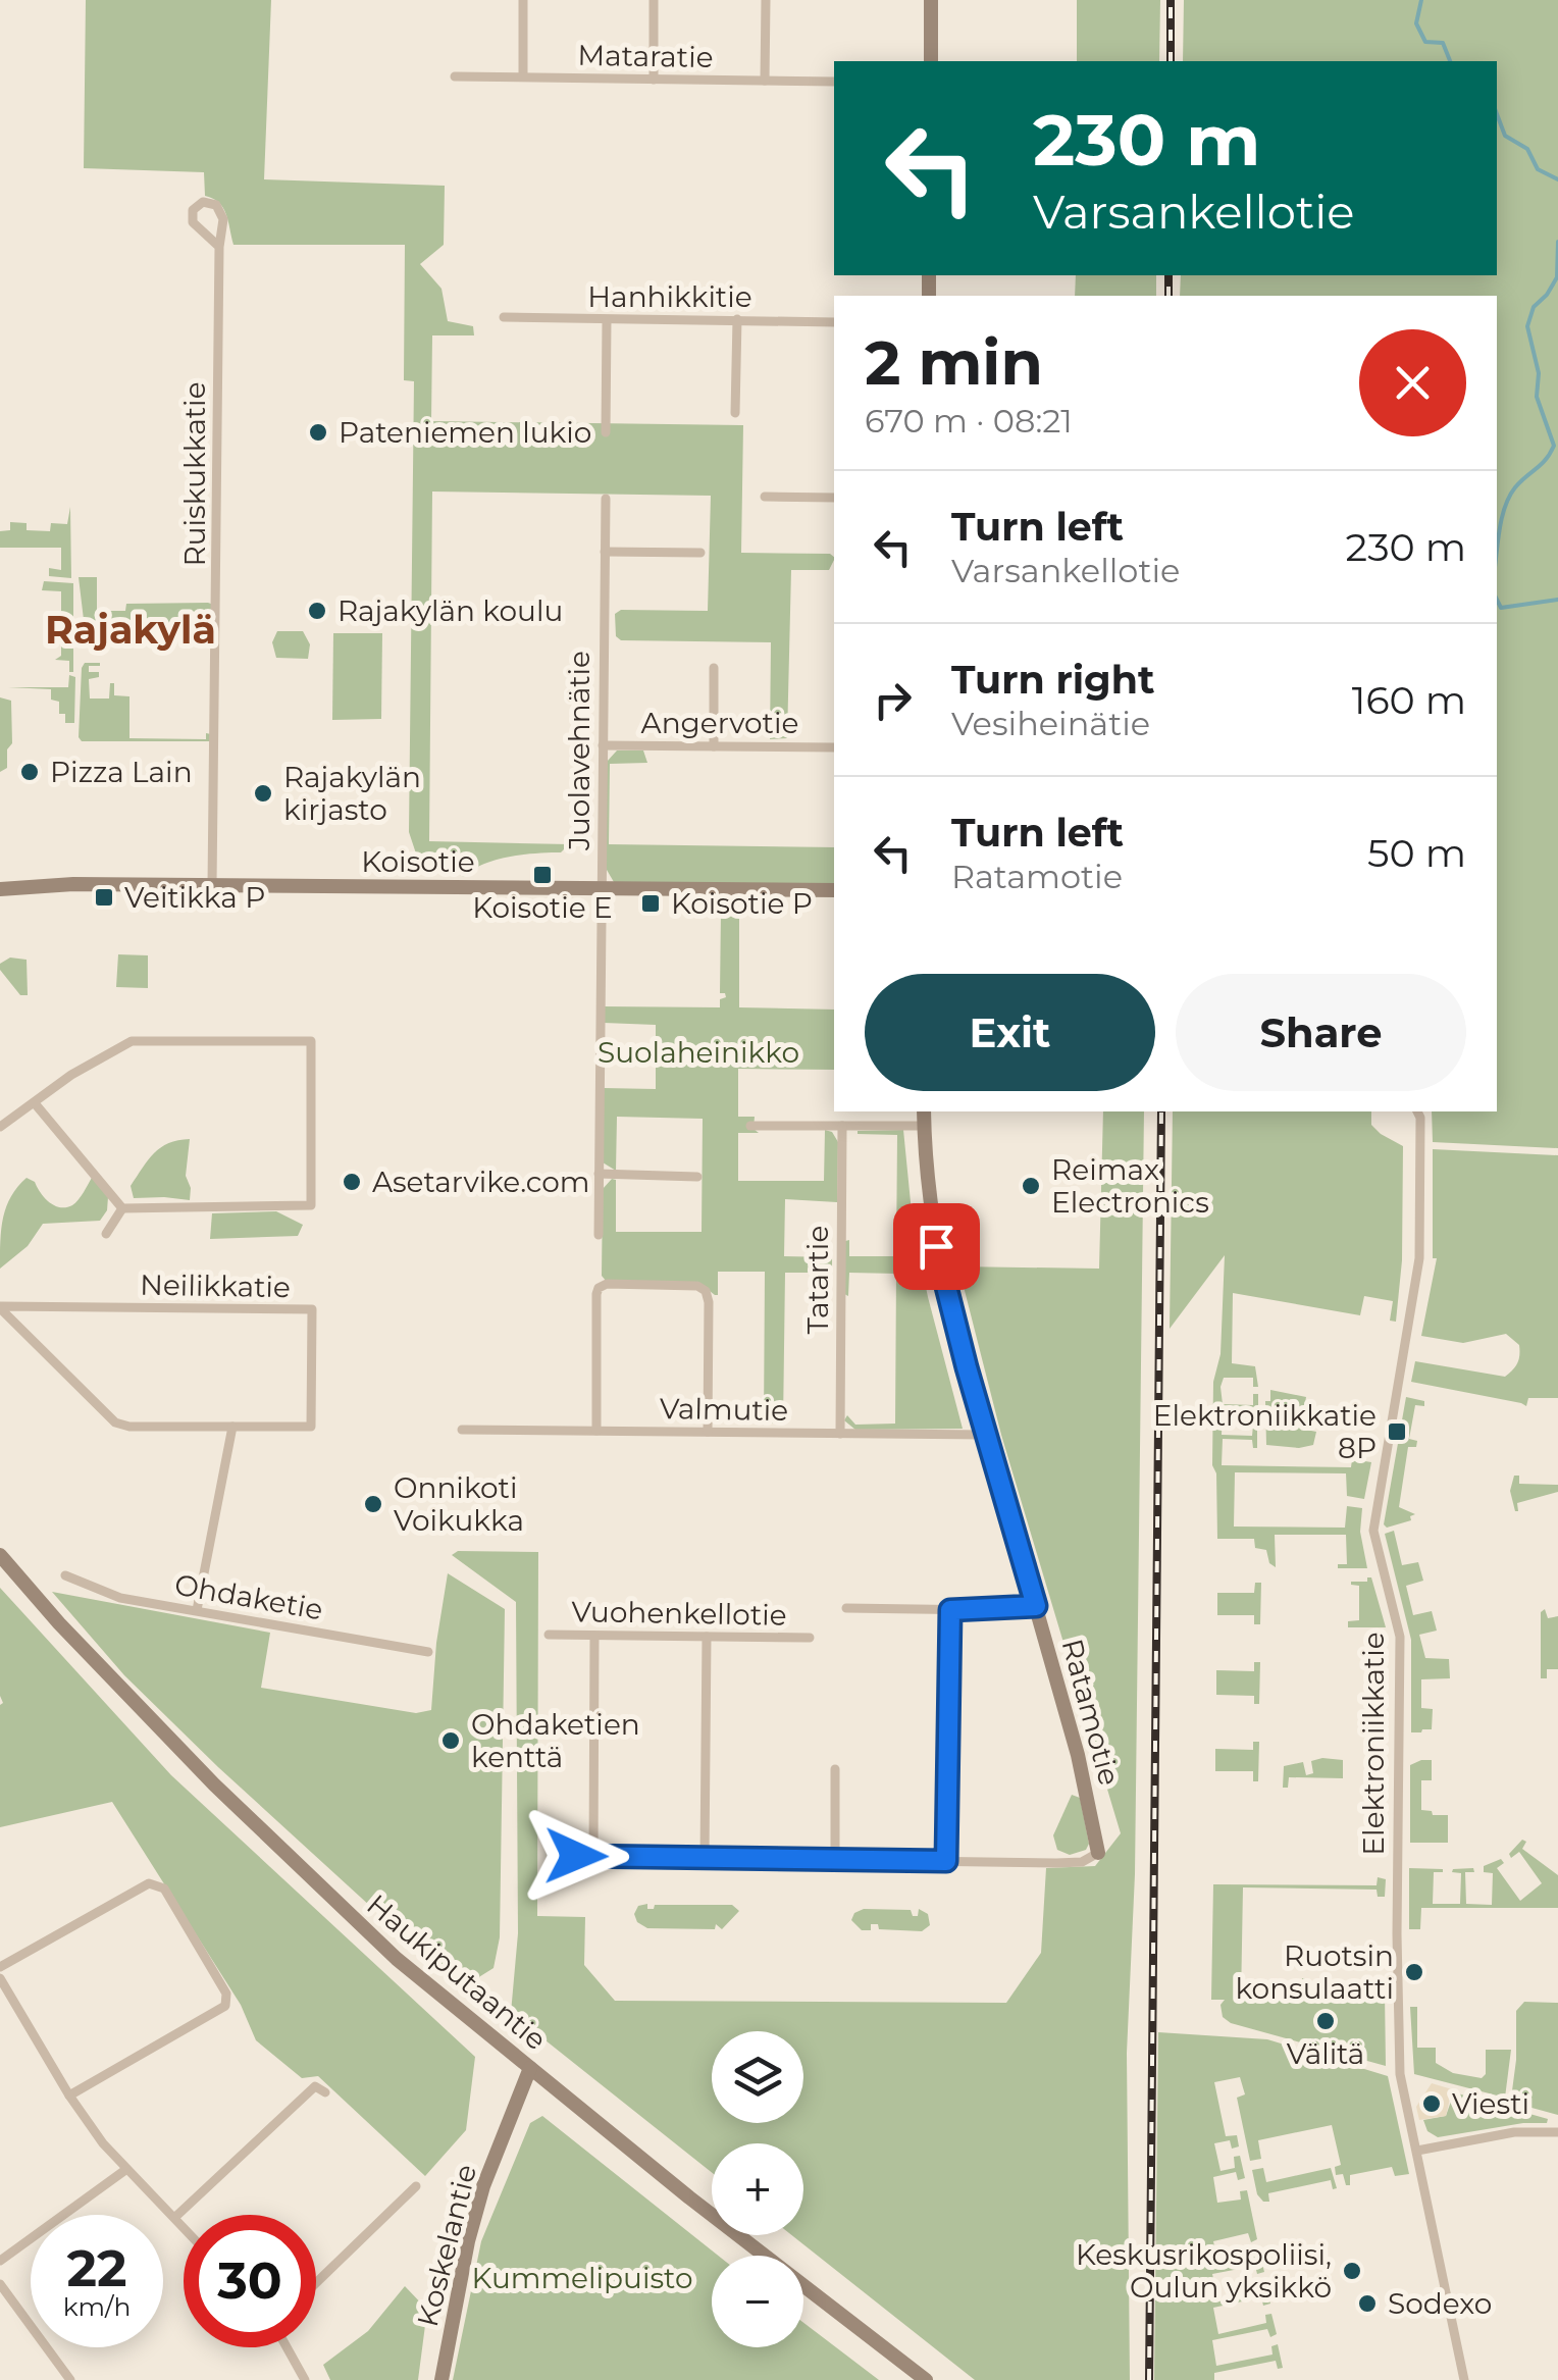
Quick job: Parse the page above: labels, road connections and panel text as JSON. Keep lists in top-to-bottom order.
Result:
{
  "streets": {
    "street": [
      "Mataratie",
      "Hanhikkitie",
      "Ruiskukkatie",
      "Angervotie",
      "Juolavehnätie",
      "Koisotie",
      "Tatartie",
      "Neilikkatie",
      "Valmutie",
      "Ohdaketie",
      "Vuohenkellotie",
      "Ratamotie",
      "Elektroniikkatie",
      "Haukiputaantie",
      "Koskelantie"
    ]
  },
  "crossings": [
    ["Ruiskukkatie", "Koisotie"],
    ["Angervotie", "Juolavehnätie"],
    ["Juolavehnätie", "Koisotie"],
    ["Tatartie", "Valmutie"],
    ["Valmutie", "Ratamotie"],
    ["Haukiputaantie", "Koskelantie"]
  ],
  "districts": ["Rajakylä"],
  "parks": ["Suolaheinikko", "Kummelipuisto"],
  "places": {
    "other": [
      "Pateniemen lukio",
      "Rajakylän koulu",
      "Pizza Lain",
      "Rajakylän kirjasto",
      "Asetarvike.com",
      "Reimax Electronics",
      "Onnikoti Voikukka",
      "Ohdaketien kenttä",
      "Ruotsin konsulaatti",
      "Välitä",
      "Viesti",
      "Keskusrikospoliisi, Oulun yksikkö",
      "Sodexo"
    ],
    "transit": [
      "Koisotie E",
      "Veitikka P",
      "Koisotie P",
      "Elektroniikkatie 8P"
    ]
  },
  "page": {
    "turn": ["230 m", "Varsankellotie"],
    "heading": ["2 min", "670 m · 08:21"],
    "list": [
      {
        "name": "Turn left",
        "note": "Varsankellotie",
        "value": "230 m"
      },
      {
        "name": "Turn right",
        "note": "Vesiheinätie",
        "value": "160 m"
      },
      {
        "name": "Turn left",
        "note": "Ratamotie",
        "value": "50 m"
      }
    ],
    "buttons": ["Exit", "Share"],
    "map_buttons": ["+", "−"],
    "speed": "22 km/h",
    "limit": "30"
  }
}
